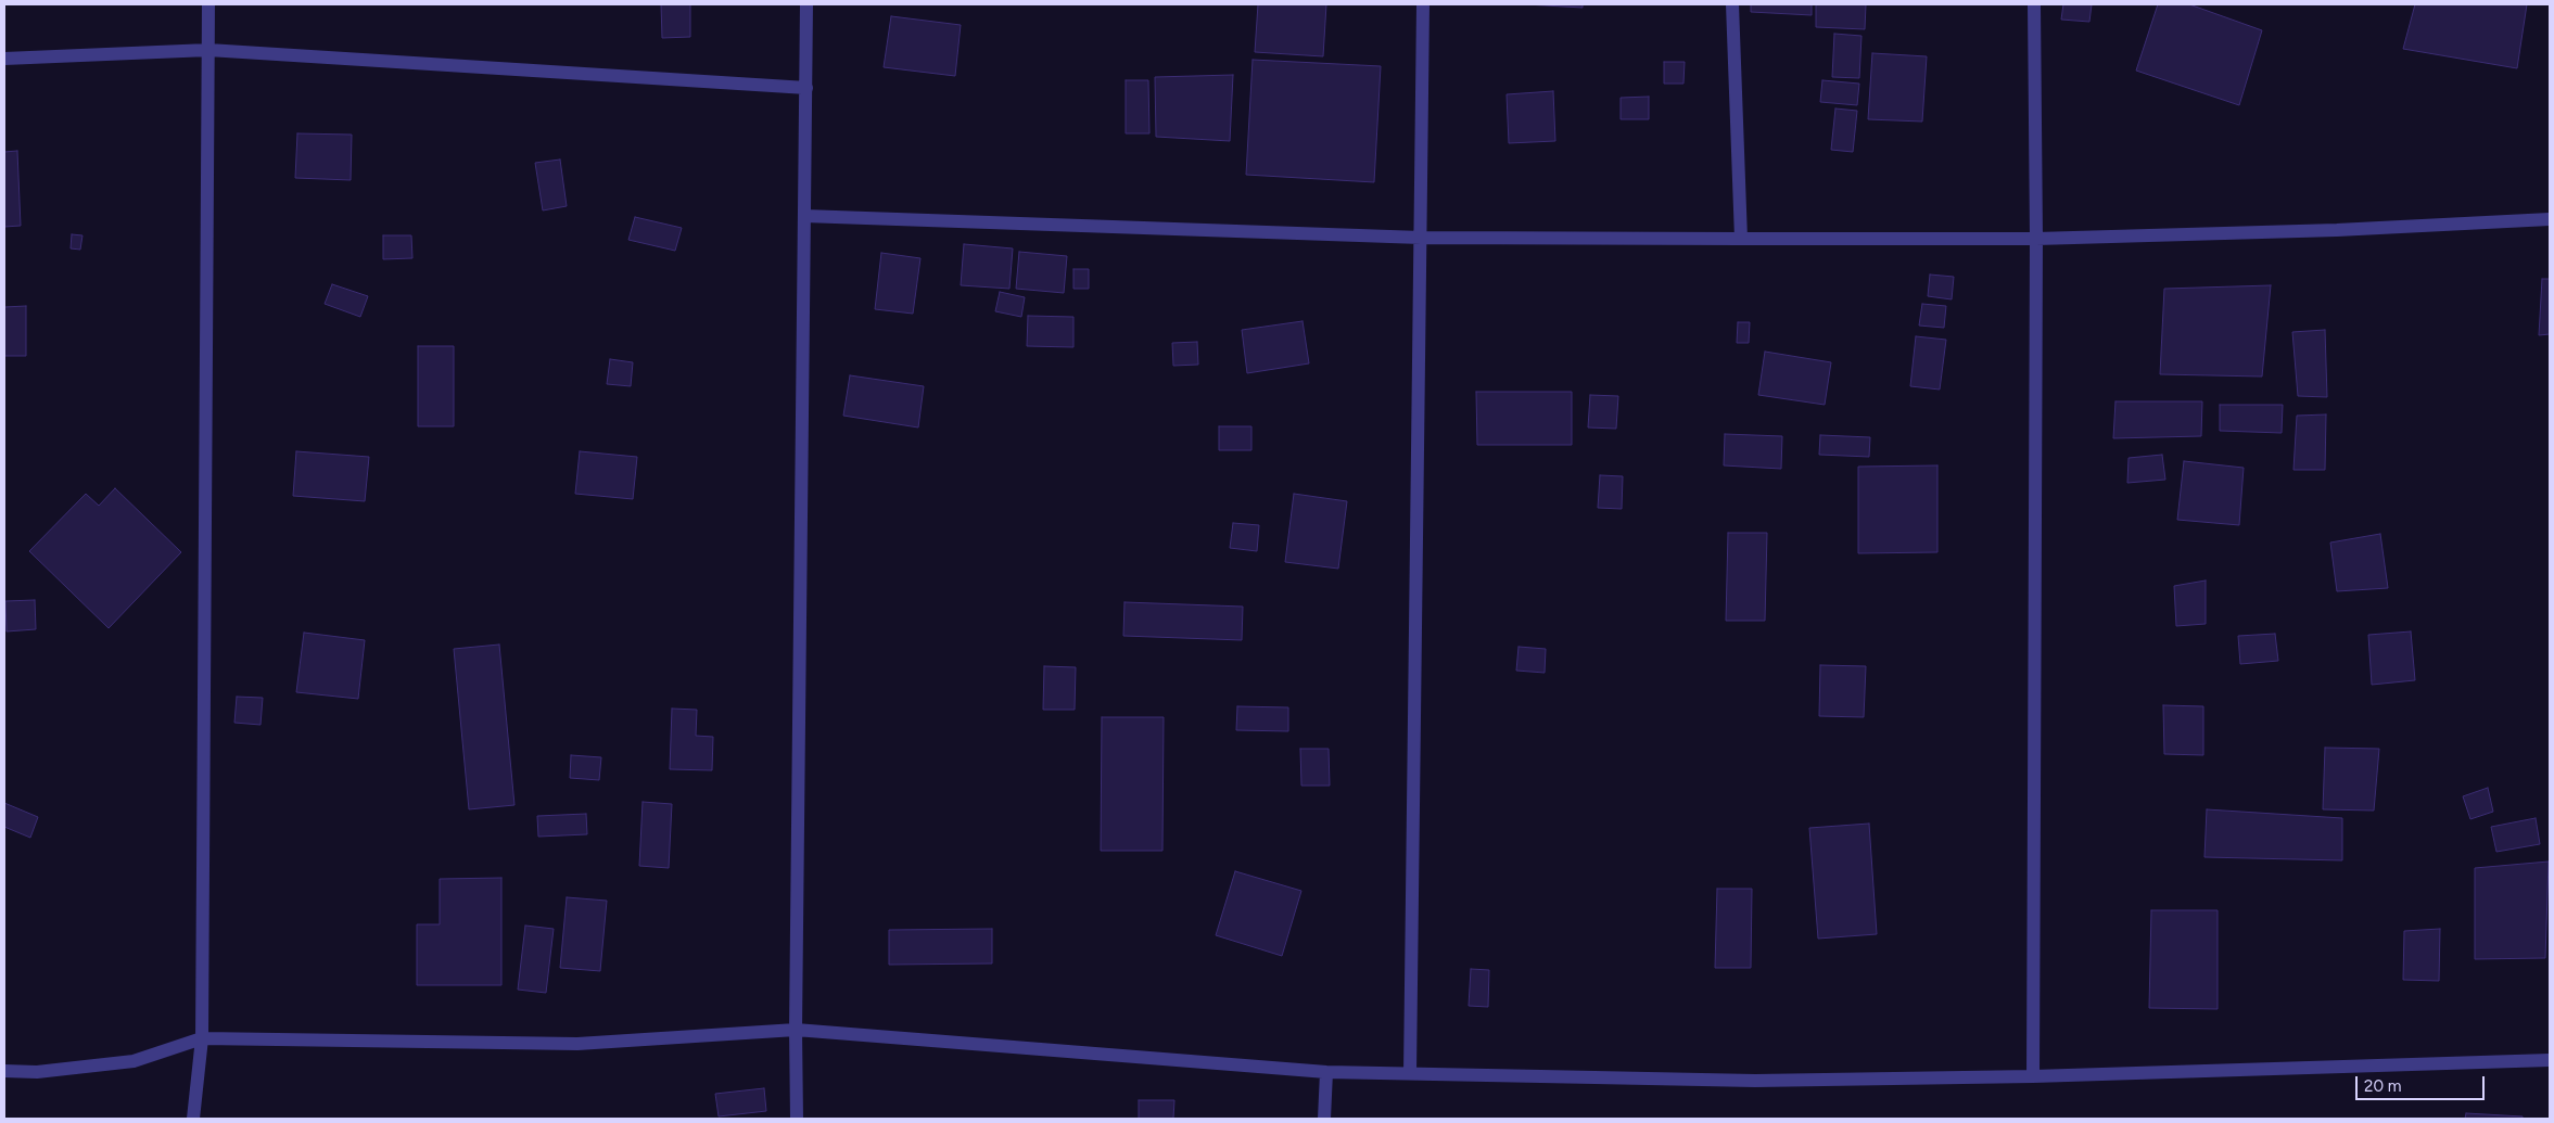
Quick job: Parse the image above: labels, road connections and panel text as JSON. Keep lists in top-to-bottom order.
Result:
{
  "scale_bar": "20 m"
}
